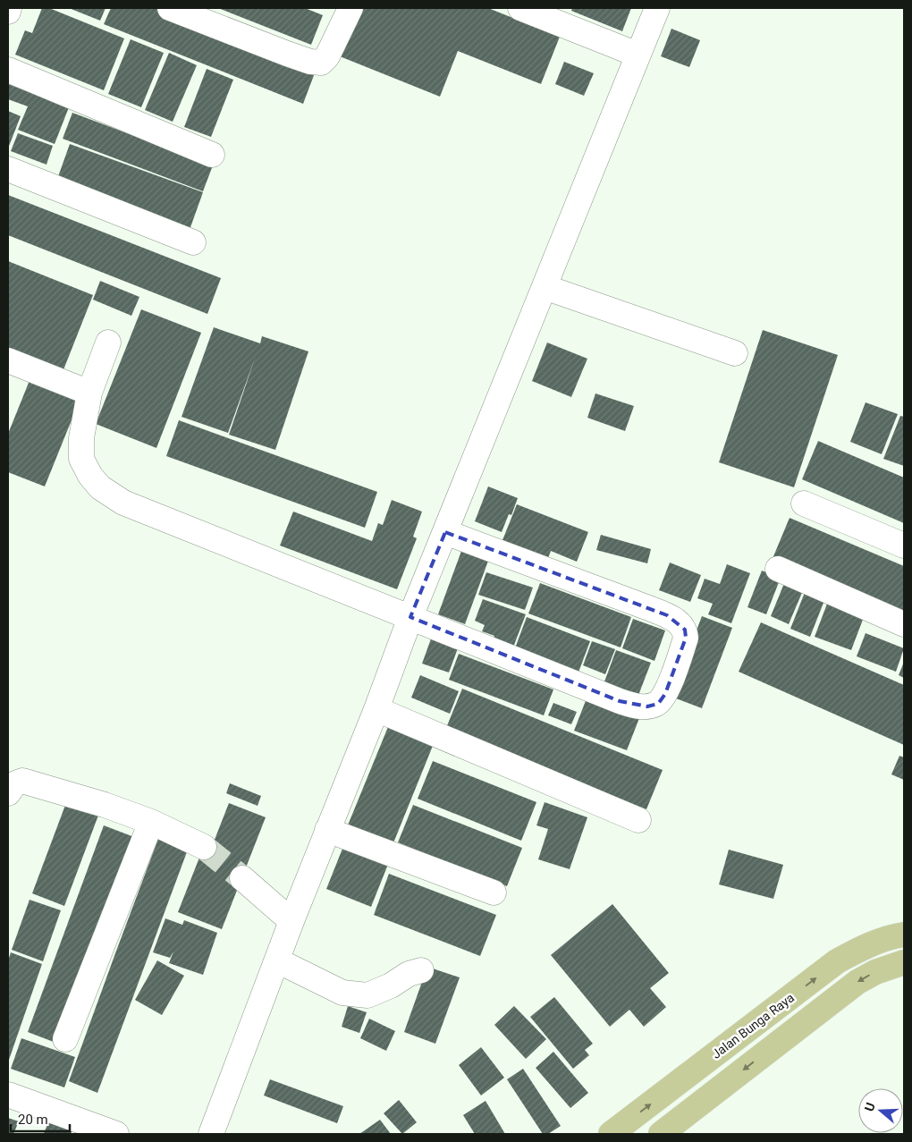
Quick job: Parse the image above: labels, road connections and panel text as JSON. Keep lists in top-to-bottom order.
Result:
{
  "streets": {
    "main road": ["Jalan Bunga Raya"]
  },
  "scale_bar": "20 m",
  "north": "left"
}
